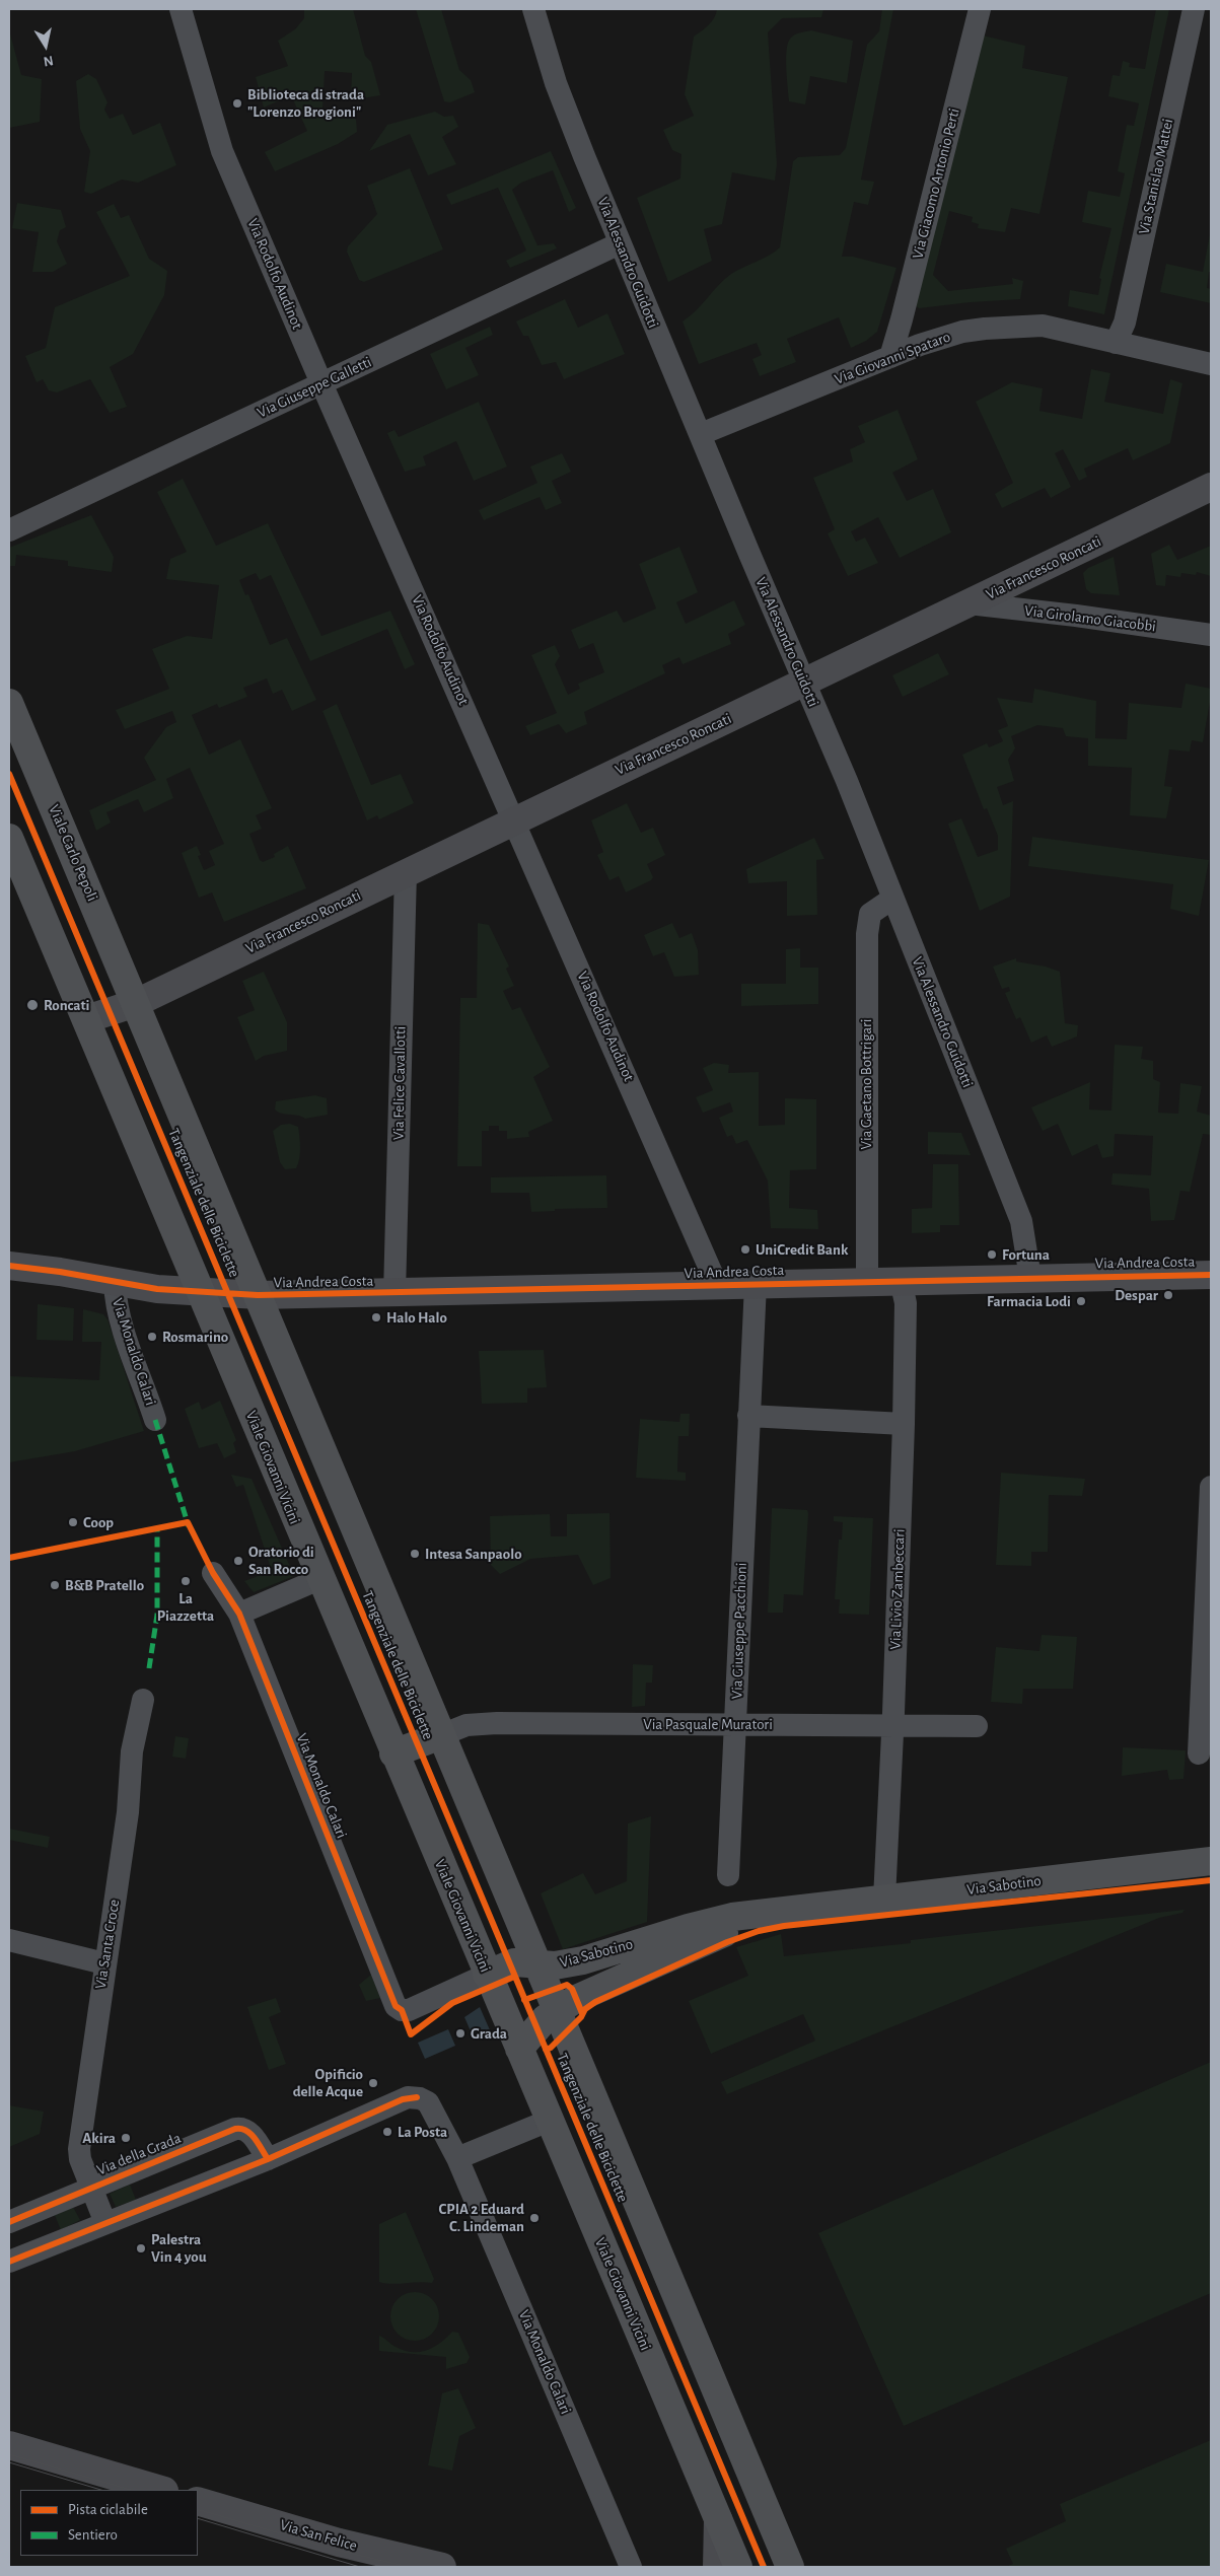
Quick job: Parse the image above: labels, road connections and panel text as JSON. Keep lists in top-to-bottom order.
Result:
{
  "streets": {
    "main road": ["Viale Carlo Pepoli", "Viale Giovanni Vicini", "Via Sabotino"],
    "street": [
      "Via Stanislao Mattei",
      "Via Giacomo Antonio Perti",
      "Via Alessandro Guidotti",
      "Via Rodolfo Audinot",
      "Via Giovanni Spataro",
      "Via Giuseppe Galletti",
      "Via Francesco Roncati",
      "Via Girolamo Giacobbi",
      "Via Felice Cavallotti",
      "Via Gaetano Bottrigari",
      "Via Andrea Costa",
      "Via Monaldo Calari",
      "Via Livio Zambeccari",
      "Via Giuseppe Pacchioni",
      "Via Pasquale Muratori",
      "Via Santa Croce",
      "Via della Grada",
      "Via San Felice"
    ],
    "cycle path": ["Tangenziale delle Biciclette"]
  },
  "crossings": [
    ["Via Stanislao Mattei", "Via Giovanni Spataro"],
    ["Via Giacomo Antonio Perti", "Via Giovanni Spataro"],
    ["Via Alessandro Guidotti", "Via Giovanni Spataro"],
    ["Via Alessandro Guidotti", "Via Giuseppe Galletti"],
    ["Via Alessandro Guidotti", "Via Francesco Roncati"],
    ["Via Alessandro Guidotti", "Via Gaetano Bottrigari"],
    ["Via Alessandro Guidotti", "Via Andrea Costa"],
    ["Via Rodolfo Audinot", "Via Giuseppe Galletti"],
    ["Via Rodolfo Audinot", "Via Francesco Roncati"],
    ["Via Rodolfo Audinot", "Via Andrea Costa"],
    ["Via Francesco Roncati", "Via Girolamo Giacobbi"],
    ["Via Francesco Roncati", "Viale Carlo Pepoli"],
    ["Via Francesco Roncati", "Via Felice Cavallotti"],
    ["Viale Carlo Pepoli", "Via Andrea Costa"],
    ["Via Felice Cavallotti", "Via Andrea Costa"],
    ["Via Gaetano Bottrigari", "Via Andrea Costa"],
    ["Via Andrea Costa", "Via Monaldo Calari"],
    ["Via Andrea Costa", "Viale Giovanni Vicini"],
    ["Via Andrea Costa", "Via Livio Zambeccari"],
    ["Via Andrea Costa", "Via Giuseppe Pacchioni"],
    ["Via Monaldo Calari", "Viale Giovanni Vicini"],
    ["Via Monaldo Calari", "Via Sabotino"],
    ["Via Monaldo Calari", "Via della Grada"],
    ["Viale Giovanni Vicini", "Via Sabotino"],
    ["Via Livio Zambeccari", "Via Pasquale Muratori"],
    ["Via Livio Zambeccari", "Via Sabotino"],
    ["Via Giuseppe Pacchioni", "Via Pasquale Muratori"],
    ["Via Santa Croce", "Via della Grada"]
  ],
  "places": [
    "Biblioteca di strada \"Lorenzo Brogioni\"",
    "Roncati",
    "UniCredit Bank",
    "Fortuna",
    "Despar",
    "Farmacia Lodi",
    "Halo Halo",
    "Rosmarino",
    "Coop",
    "Intesa Sanpaolo",
    "Oratorio di San Rocco",
    "La Piazzetta",
    "B&B Pratello",
    "Grada",
    "Opificio delle Acque",
    "La Posta",
    "Akira",
    "CPIA 2 Eduard C. Lindeman",
    "Palestra Vin 4 you"
  ],
  "legend": ["Pista ciclabile", "Sentiero"],
  "north": "bottom"
}
